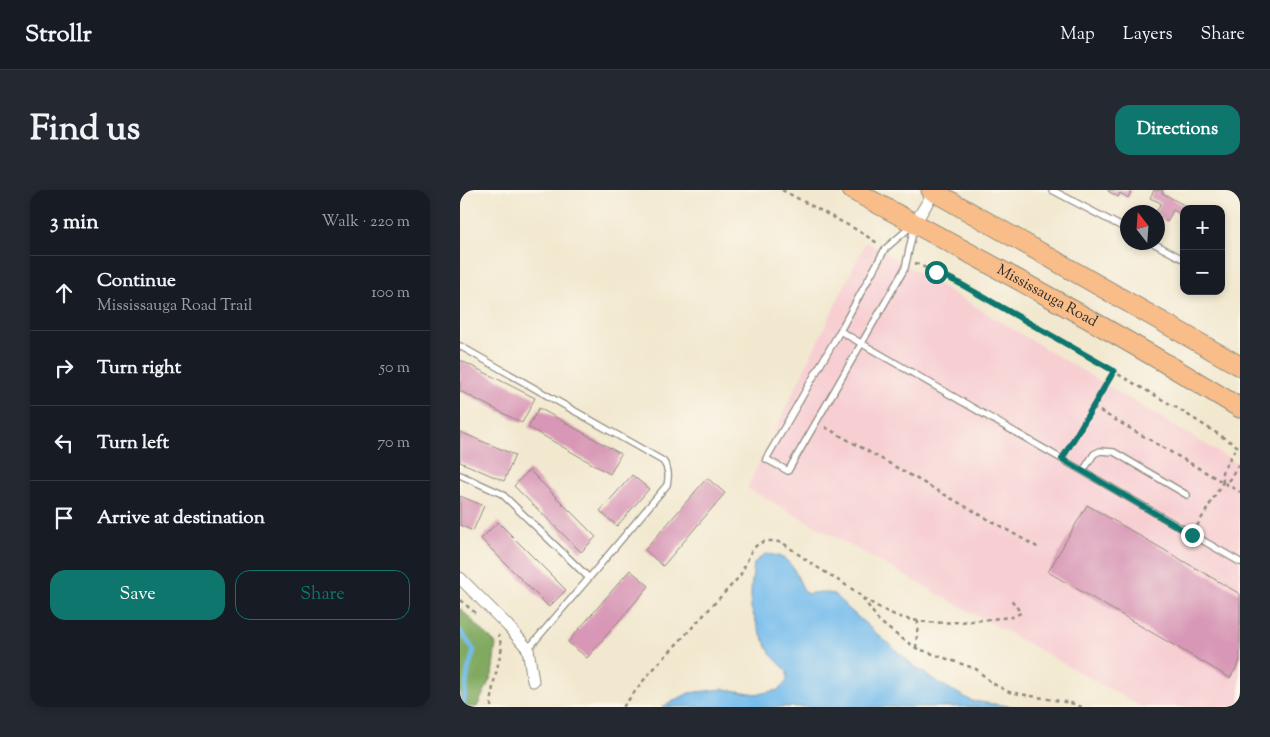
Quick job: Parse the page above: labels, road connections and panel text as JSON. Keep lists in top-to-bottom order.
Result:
{
  "streets": {
    "main road": ["Mississauga Road"]
  },
  "north": "top",
  "page": {
    "header": "Strollr",
    "nav": ["Map", "Layers", "Share"],
    "title": "Find us",
    "buttons": [
      "Directions",
      ["Save", "Share"]
    ],
    "heading": ["3 min", "Walk · 220 m"],
    "map_buttons": ["+", "−"],
    "list": [
      ["Continue", "Mississauga Road Trail", "100 m"],
      ["Turn right", "50 m"],
      ["Turn left", "70 m"],
      "Arrive at destination"
    ]
  }
}
